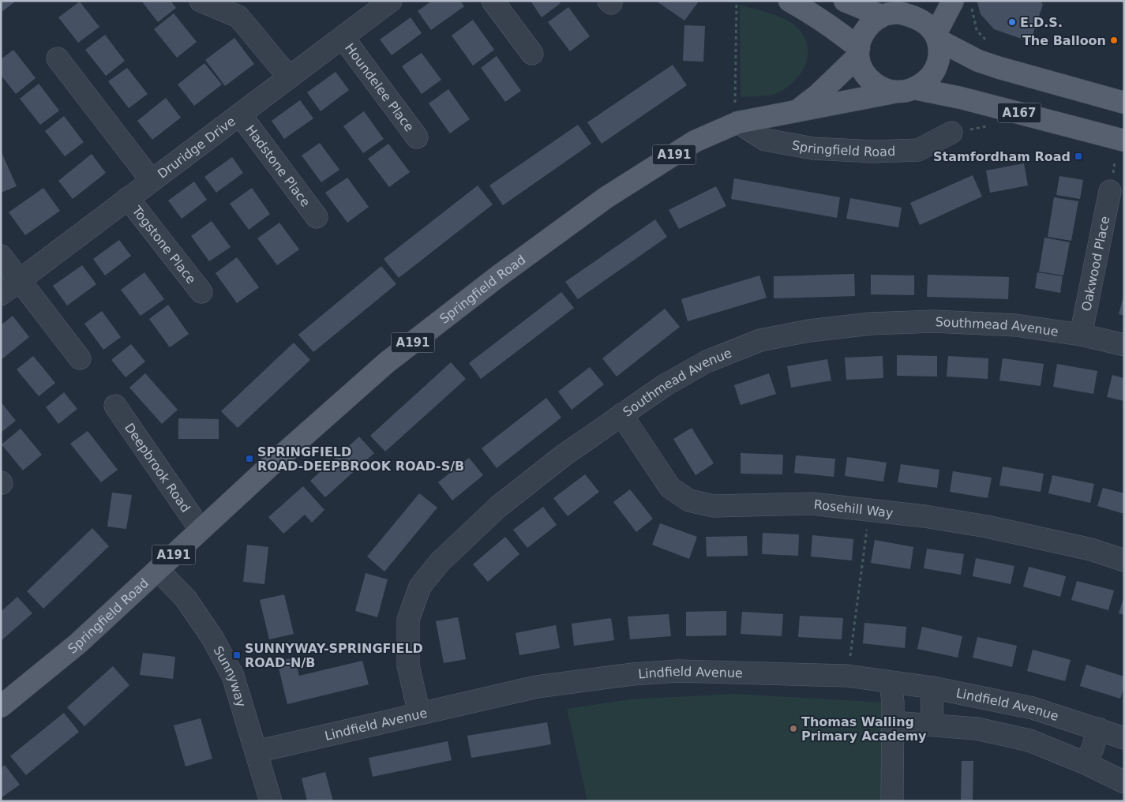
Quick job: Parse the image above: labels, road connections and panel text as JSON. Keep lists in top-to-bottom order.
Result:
{
  "streets": {
    "main road": ["A167", "Springfield Road", "A191"],
    "street": [
      "Houndelee Place",
      "Druridge Drive",
      "Hadstone Place",
      "Togstone Place",
      "Oakwood Place",
      "Southmead Avenue",
      "Deepbrook Road",
      "Rosehill Way",
      "Lindfield Avenue",
      "Sunnyway"
    ]
  },
  "crossings": [
    ["Houndelee Place", "Druridge Drive"],
    ["A167", "Springfield Road"],
    ["Springfield Road", "Deepbrook Road"],
    ["Springfield Road", "Sunnyway"],
    ["Druridge Drive", "Hadstone Place"],
    ["Druridge Drive", "Togstone Place"],
    ["Oakwood Place", "Southmead Avenue"],
    ["Southmead Avenue", "Rosehill Way"],
    ["Southmead Avenue", "Lindfield Avenue"],
    ["Lindfield Avenue", "Sunnyway"]
  ],
  "places": {
    "other": ["E.D.S.", "The Balloon", "Thomas Walling Primary Academy"],
    "transit": ["Stamfordham Road", "SPRINGFIELD ROAD-DEEPBROOK ROAD-S/B", "SUNNYWAY-SPRINGFIELD ROAD-N/B"]
  }
}
